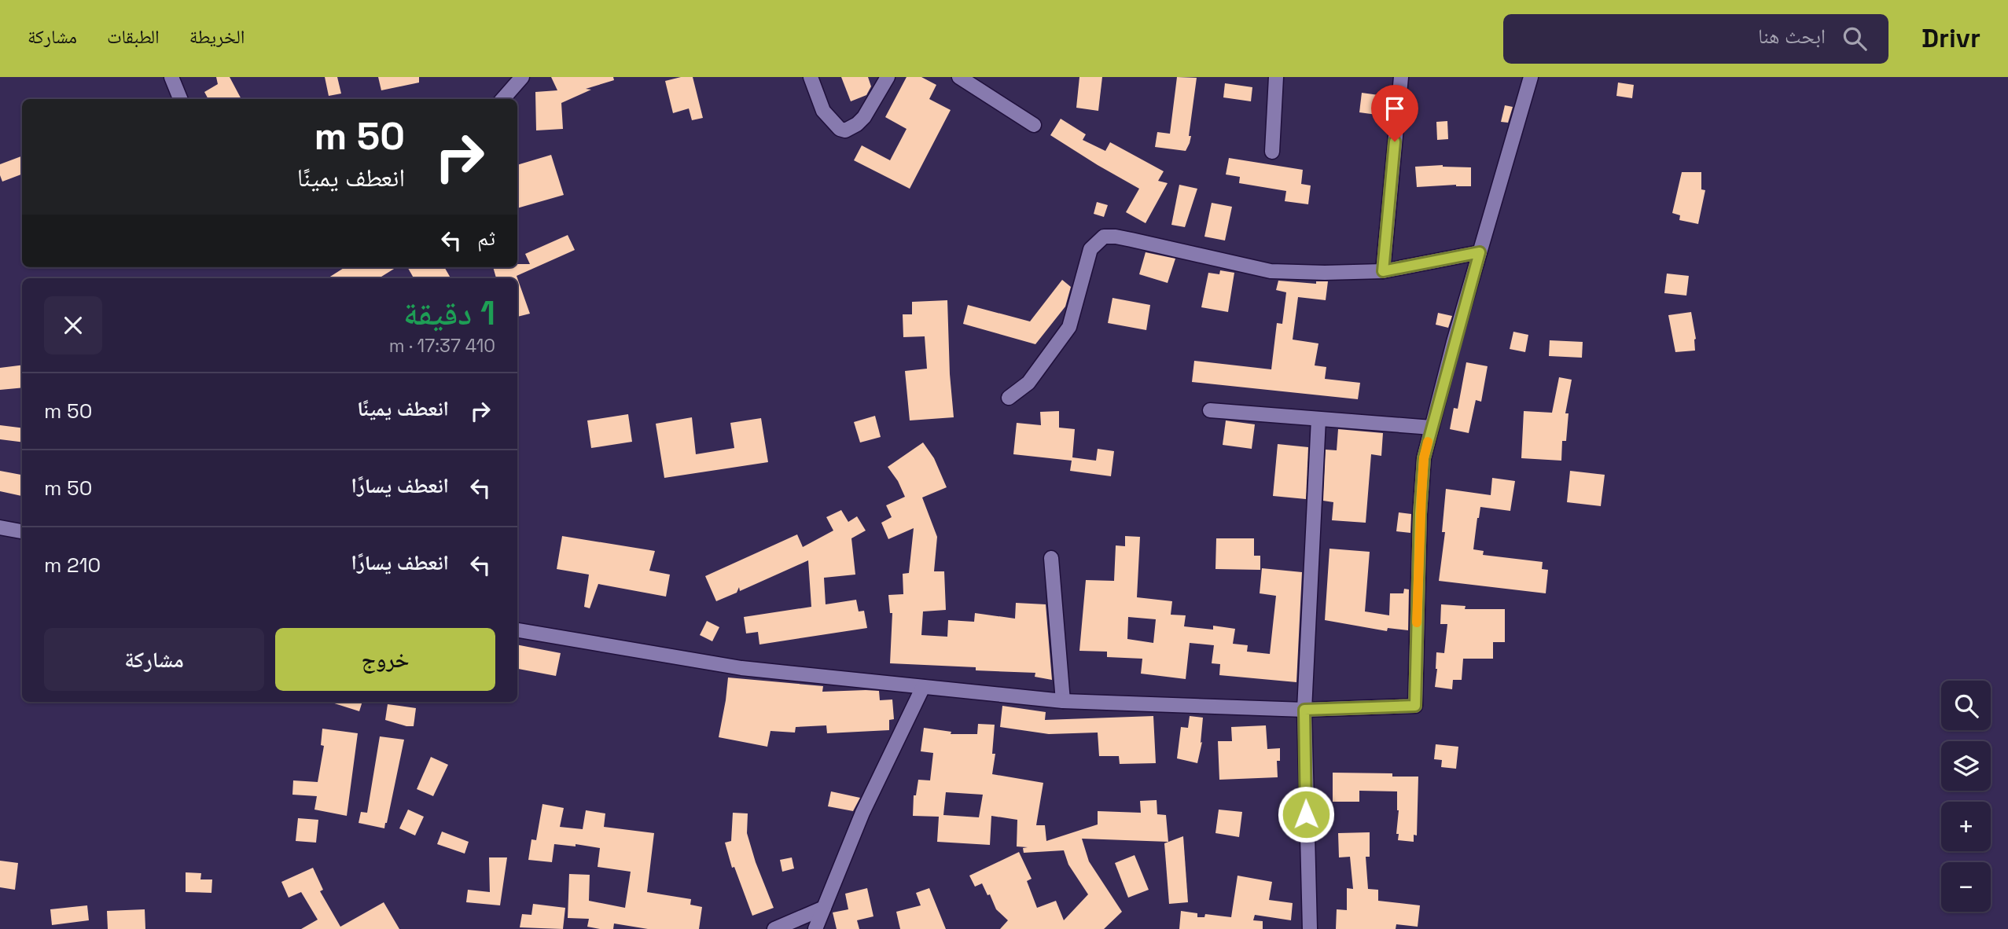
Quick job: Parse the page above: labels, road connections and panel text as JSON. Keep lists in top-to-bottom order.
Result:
{
  "page": {
    "header": "Drivr",
    "search": "ابحث هنا",
    "nav": ["الخريطة", "الطبقات", "مشاركة"],
    "turn": ["50 m", "انعطف يمينًا"],
    "then": "ثم",
    "heading": ["1 دقيقة", "410 m · 17:37"],
    "list": [
      {
        "name": "انعطف يمينًا",
        "value": "50 m"
      },
      {
        "name": "انعطف يسارًا",
        "value": "50 m"
      },
      {
        "name": "انعطف يسارًا",
        "value": "210 m"
      }
    ],
    "buttons": ["خروج", "مشاركة"],
    "map_buttons": ["+", "−"]
  }
}
